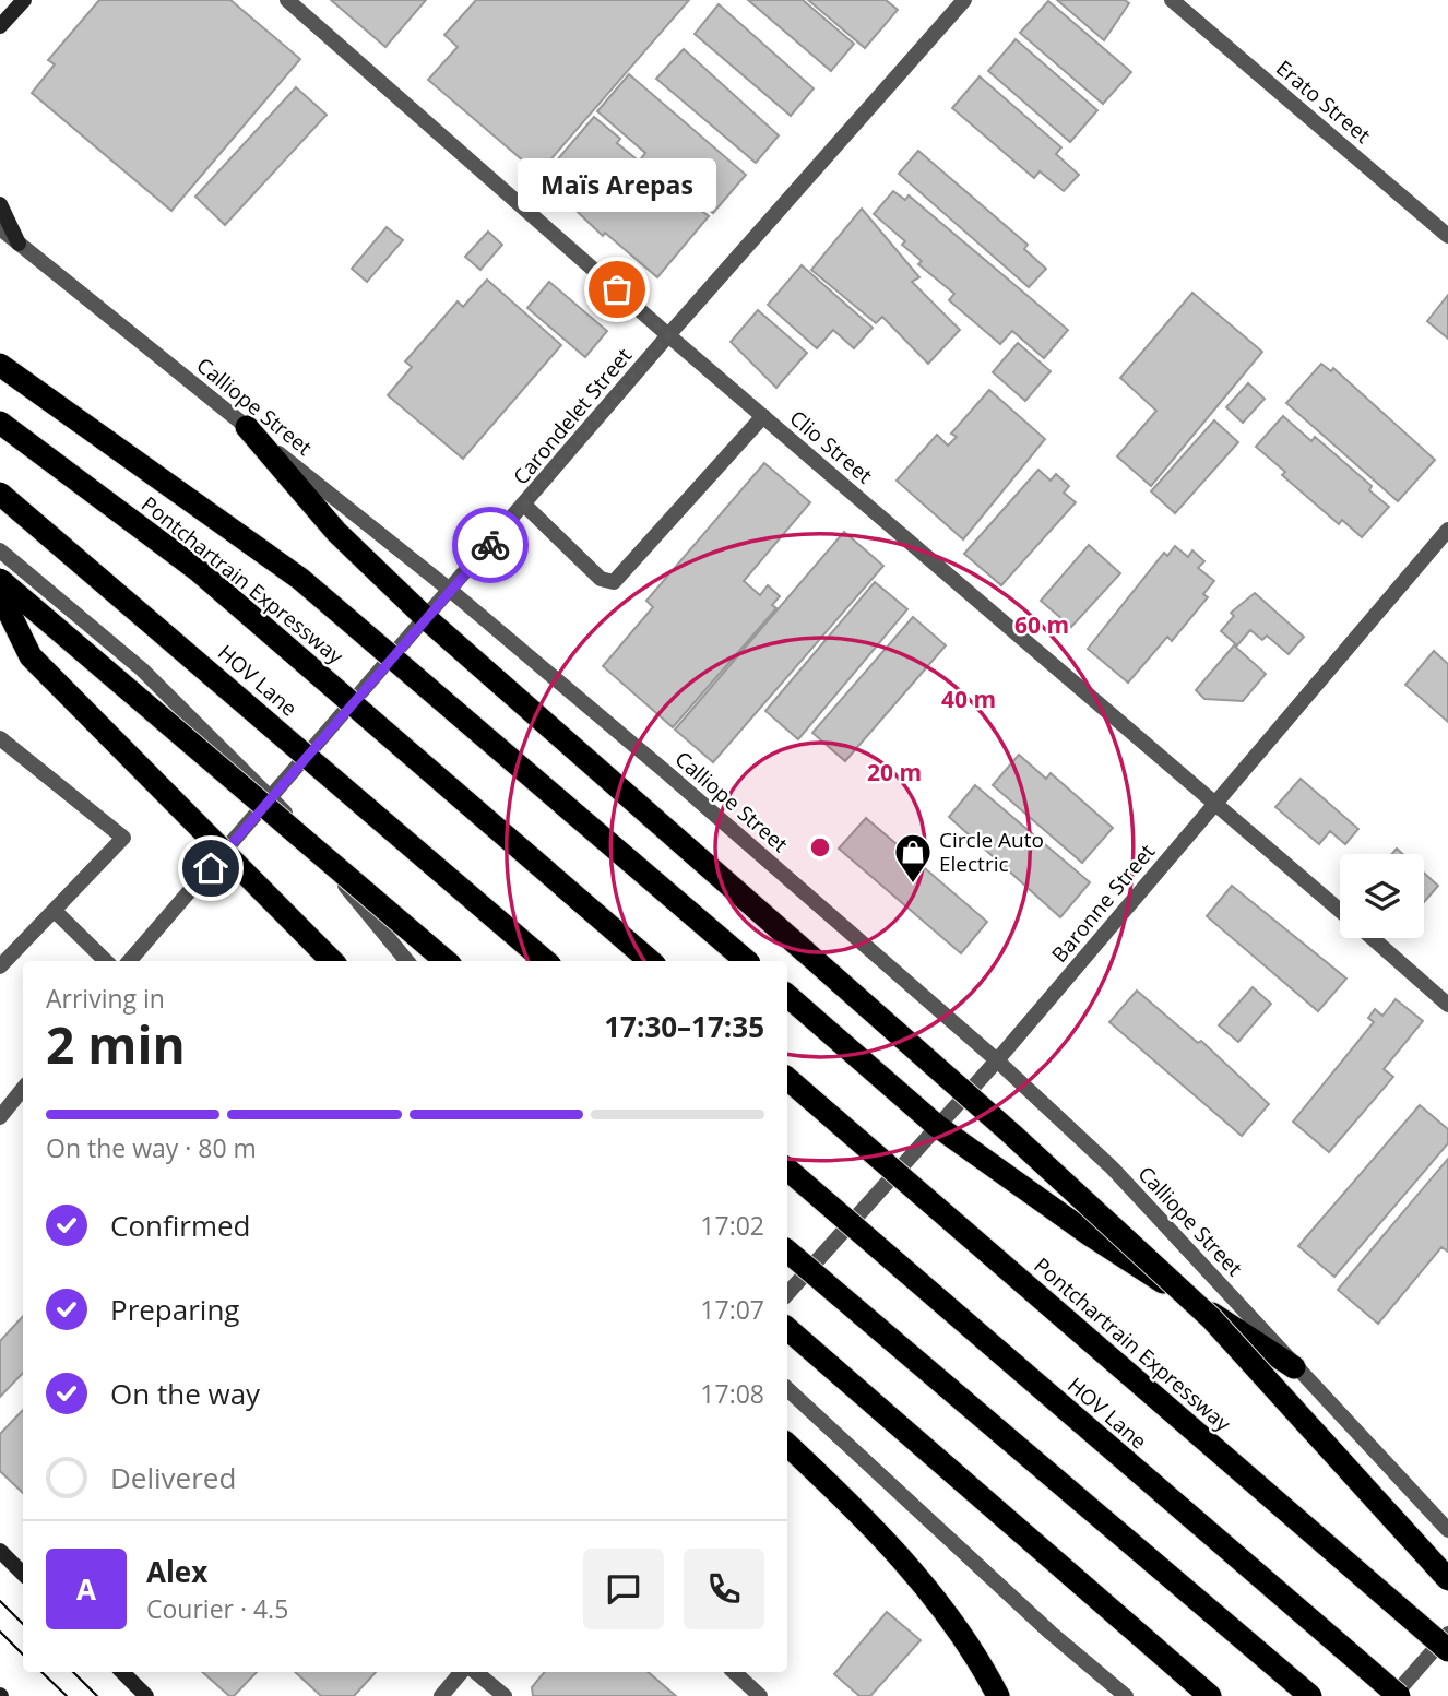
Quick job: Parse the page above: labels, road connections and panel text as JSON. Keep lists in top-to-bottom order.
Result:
{
  "streets": {
    "highway": ["Pontchartrain Expressway", "HOV Lane"],
    "street": [
      "Erato Street",
      "Calliope Street",
      "Carondelet Street",
      "Clio Street",
      "Baronne Street"
    ]
  },
  "crossings": [
    ["Calliope Street", "Carondelet Street"],
    ["Calliope Street", "Baronne Street"],
    ["Carondelet Street", "Clio Street"],
    ["Clio Street", "Baronne Street"]
  ],
  "places": {
    "other": ["Maïs Arepas"],
    "shop": ["Circle Auto Electric"]
  },
  "page": {
    "bubble": "Maïs Arepas",
    "heading": ["2 min", "Arriving in", "17:30–17:35"],
    "panel": ["Alex", "Courier · 4.5"],
    "bar": "On the way · 80 m",
    "list": [
      ["Confirmed", "17:02"],
      ["Preparing", "17:07"],
      ["On the way", "17:08"],
      "Delivered"
    ],
    "round": "A"
  },
  "rings": ["60 m", "40 m", "20 m"]
}
